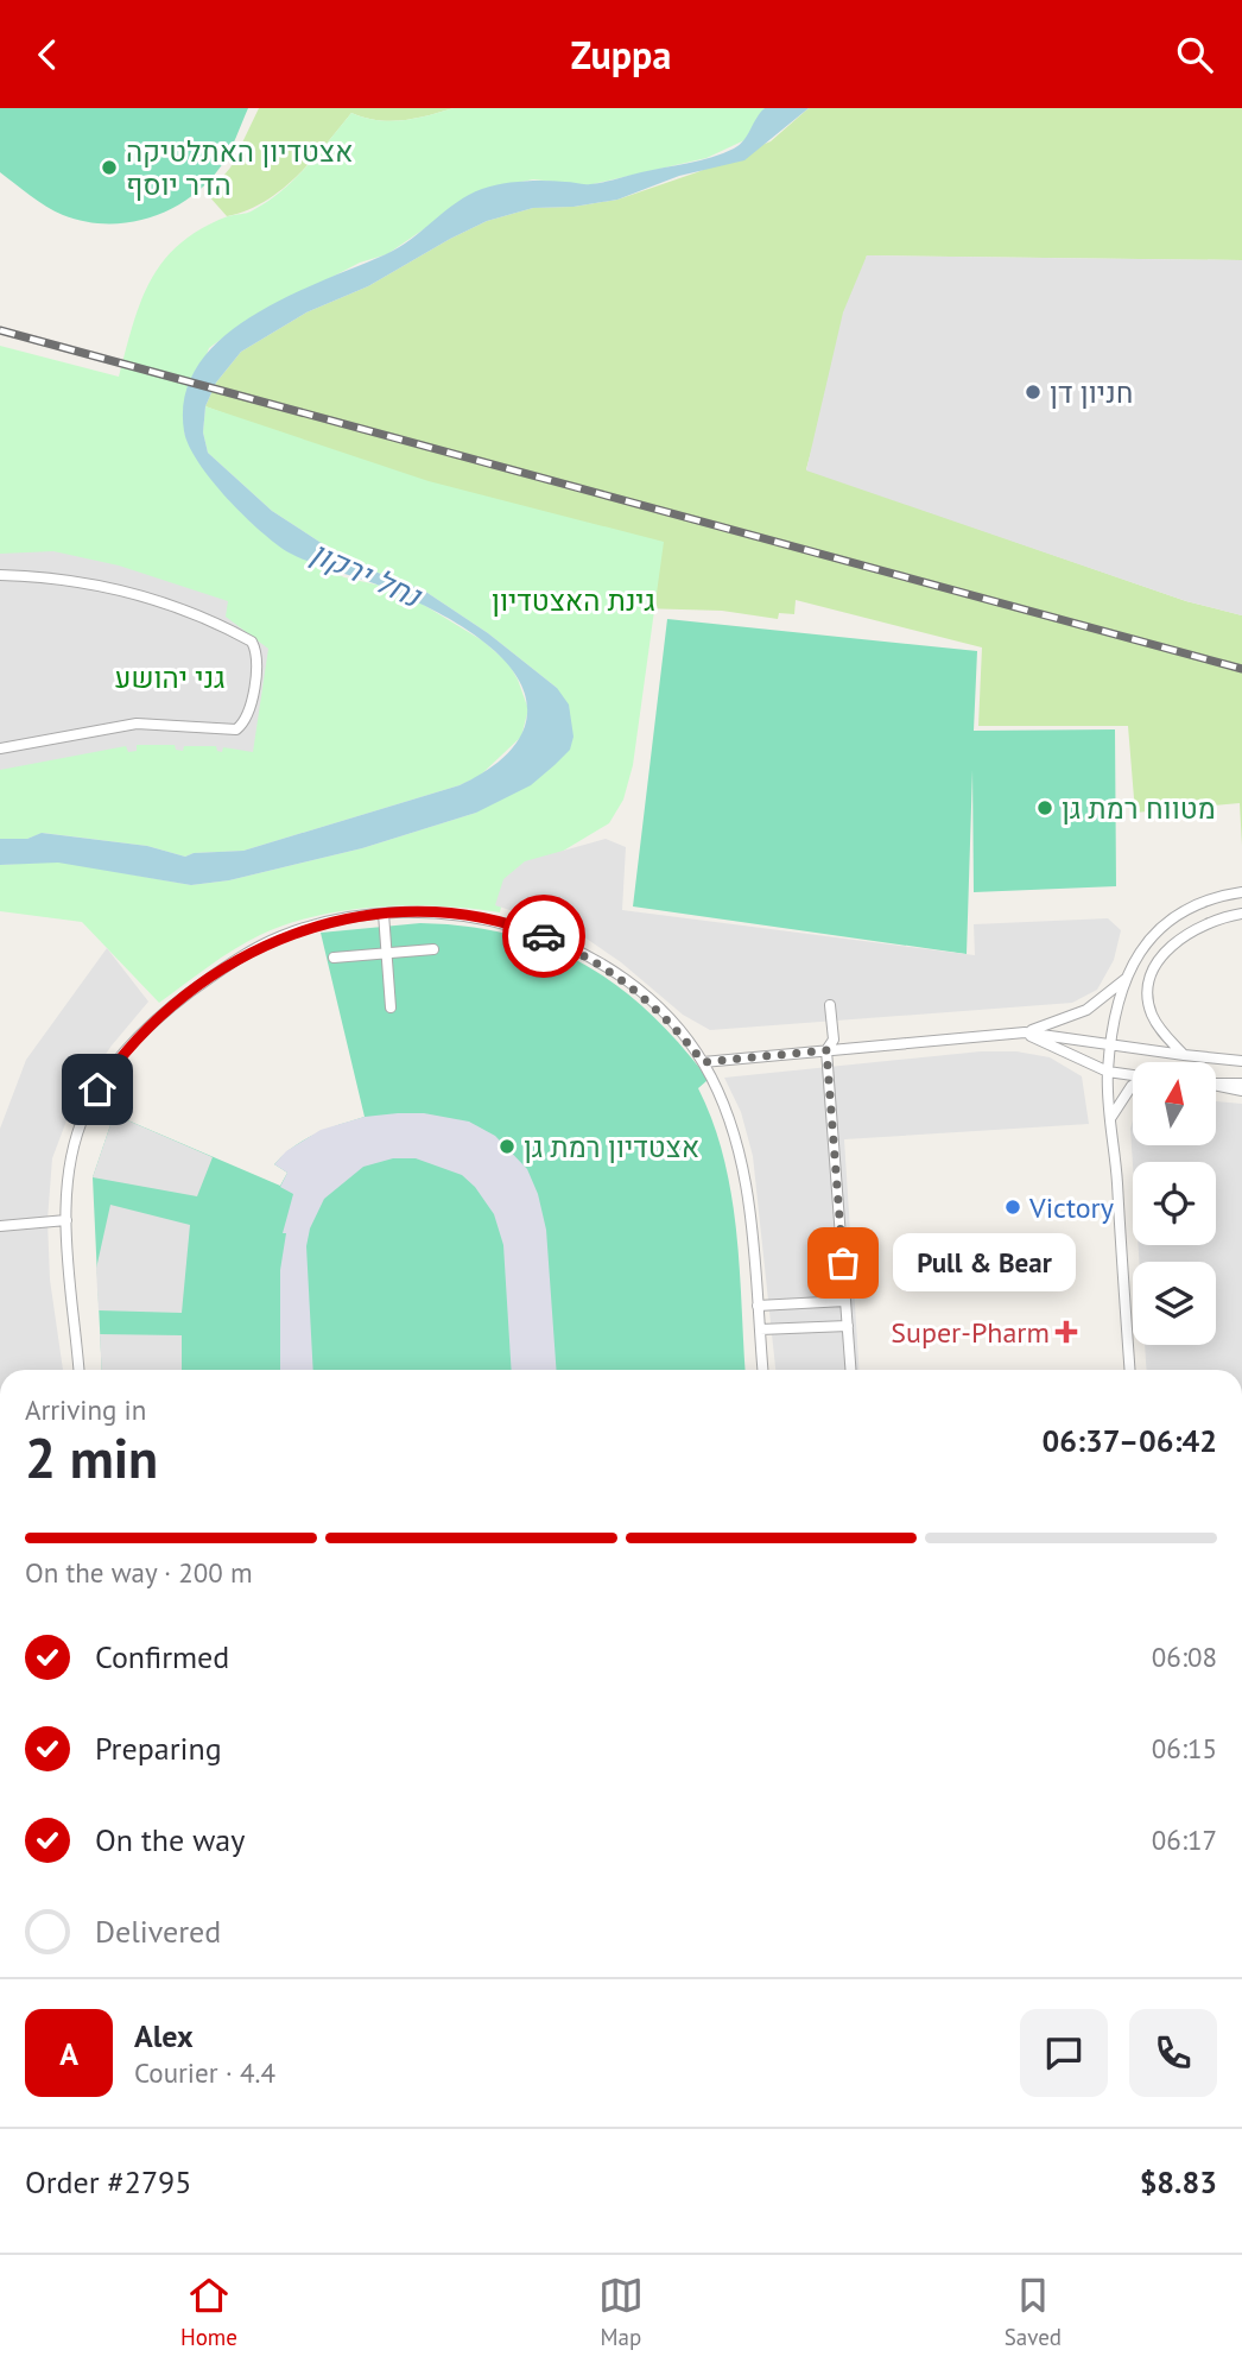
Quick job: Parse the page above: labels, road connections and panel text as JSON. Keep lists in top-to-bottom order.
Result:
{
  "water": ["נחל ירקון"],
  "parks": ["גינת האצטדיון", "גני יהושע"],
  "places": {
    "other": [
      "אצטדיון האתלטיקה הדר יוסף",
      "חניון דן",
      "מטווח רמת גן",
      "אצטדיון רמת גן",
      "Victory",
      "Pull & Bear"
    ],
    "health": ["Super-Pharm"]
  },
  "north": "top",
  "page": {
    "header": "Zuppa",
    "bubble": "Pull & Bear",
    "heading": ["2 min", "Arriving in", "06:37–06:42"],
    "panel": [
      "Alex",
      "Courier · 4.4",
      "Order #2795",
      "$8.83"
    ],
    "bar": "On the way · 200 m",
    "list": [
      ["Confirmed", "06:08"],
      ["Preparing", "06:15"],
      ["On the way", "06:17"],
      "Delivered"
    ],
    "round": "A",
    "tabs": ["Home", "Map", "Saved"]
  }
}
